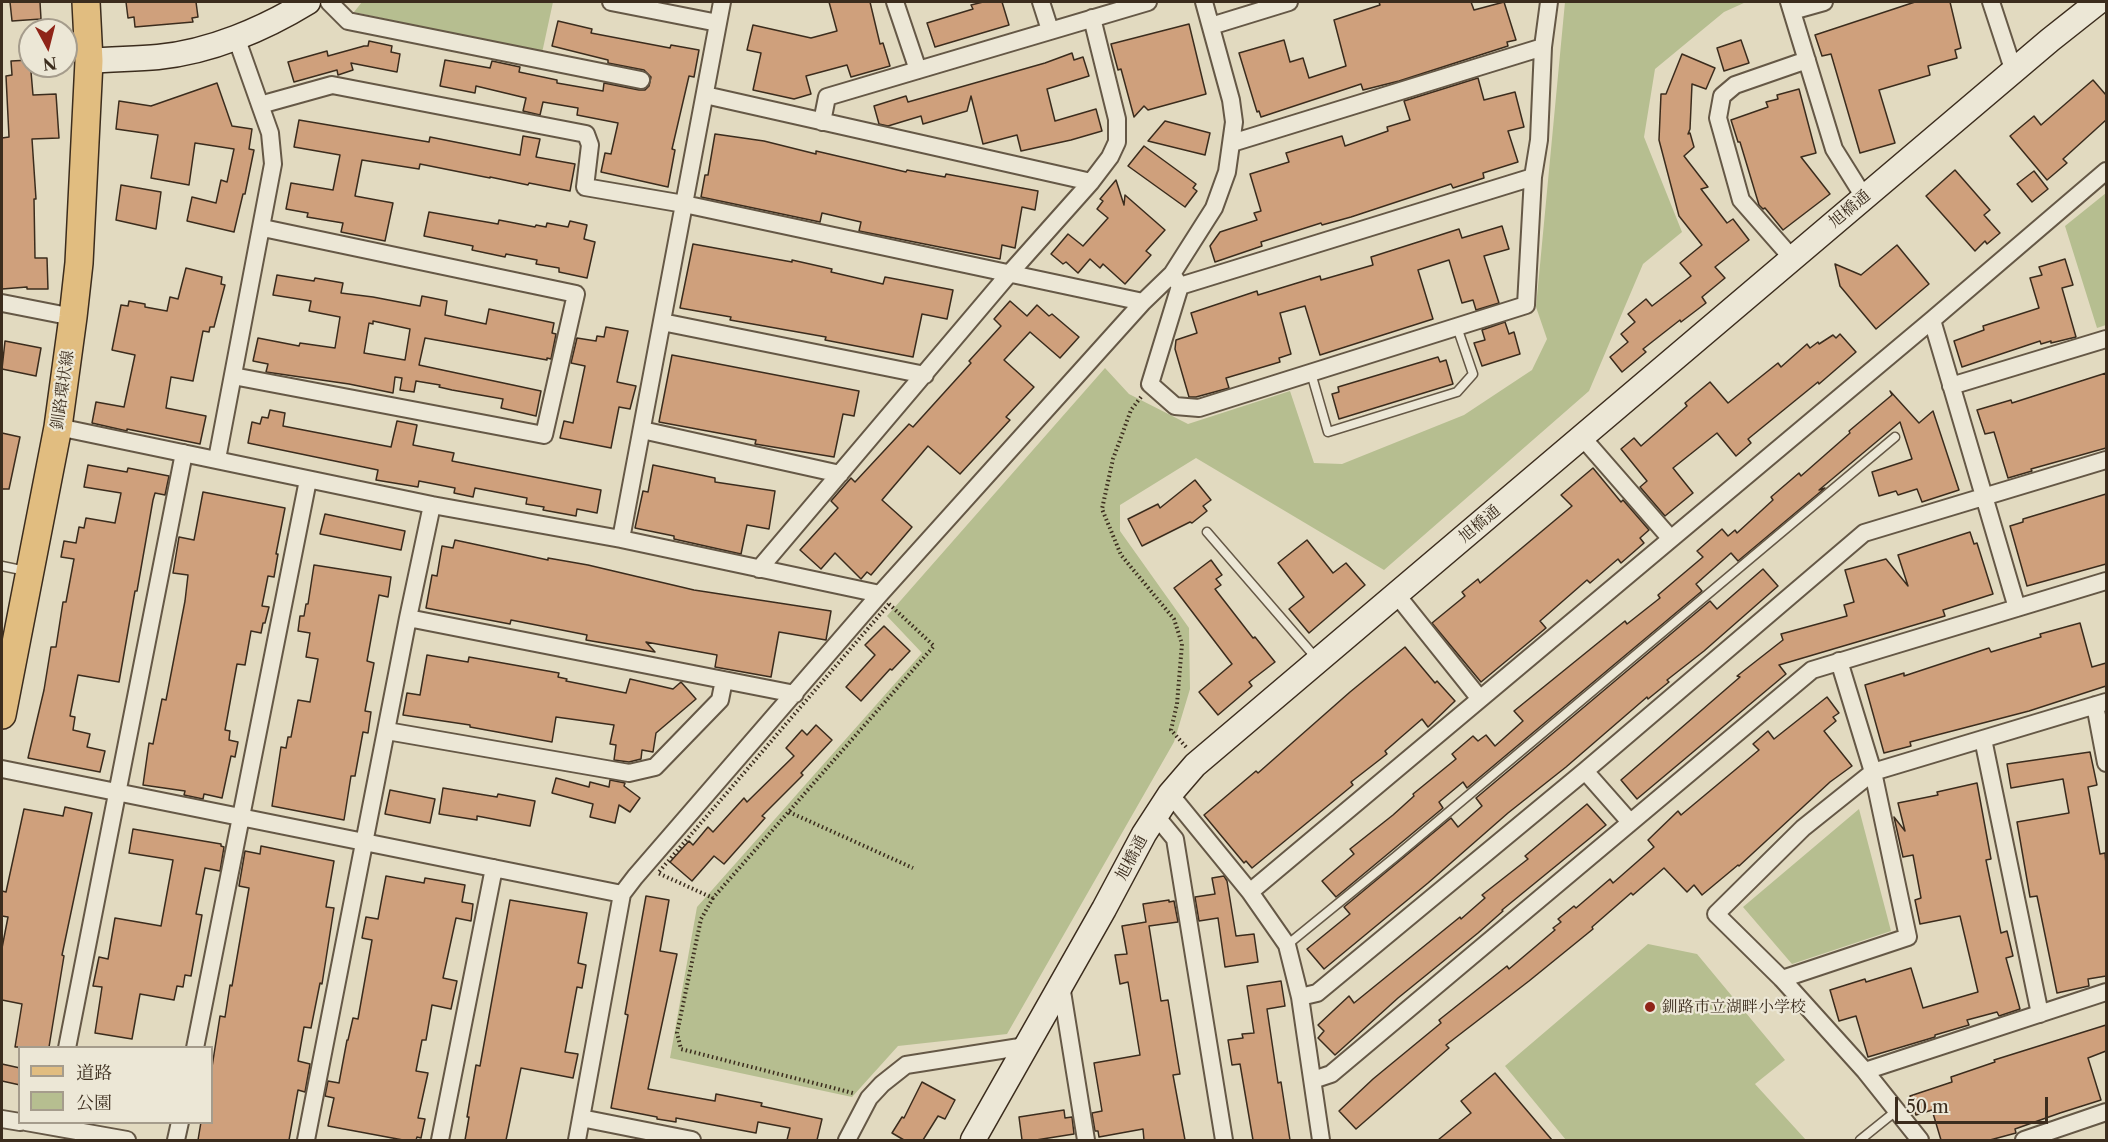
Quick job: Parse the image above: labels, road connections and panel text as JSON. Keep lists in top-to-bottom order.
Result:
{
  "streets": {
    "main road": ["釧路環状線"],
    "street": ["旭橋通"]
  },
  "places": ["釧路市立湖畔小学校"],
  "legend": ["道路", "公園"],
  "scale_bar": "50 m",
  "north": "bottom"
}
